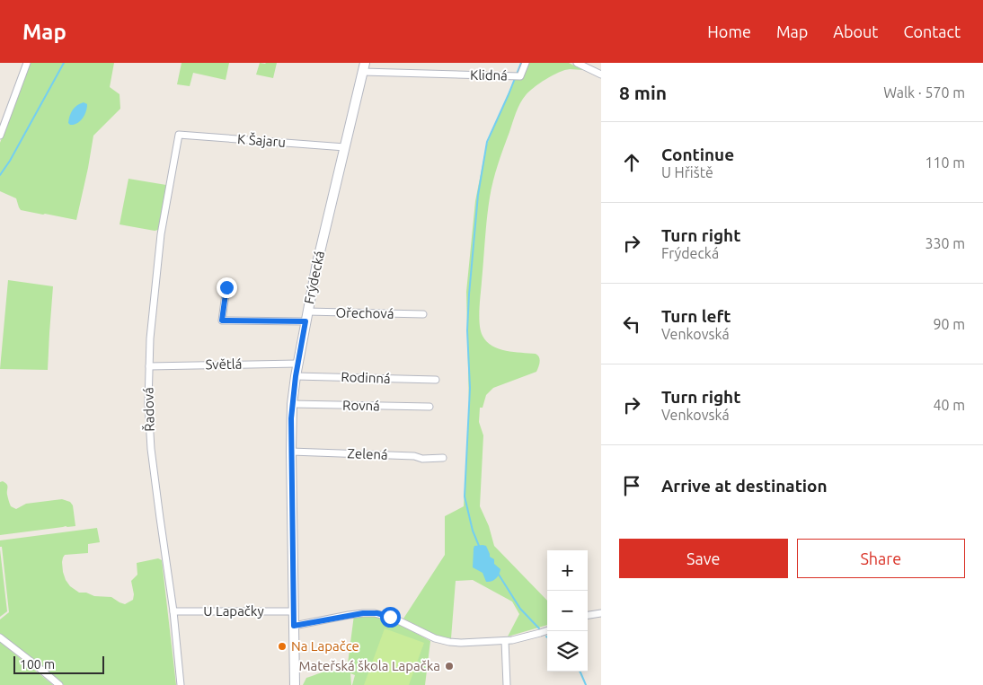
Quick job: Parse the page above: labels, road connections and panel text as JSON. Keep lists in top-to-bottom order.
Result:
{
  "streets": {
    "main road": ["Frýdecká"],
    "street": [
      "Klidná",
      "K Šajaru",
      "Ořechová",
      "Světlá",
      "Rodinná",
      "Rovná",
      "Řadová",
      "Zelená",
      "U Lapačky"
    ]
  },
  "crossings": [
    ["Klidná", "Frýdecká"],
    ["K Šajaru", "Frýdecká"],
    ["K Šajaru", "Řadová"],
    ["Frýdecká", "Ořechová"],
    ["Frýdecká", "Světlá"],
    ["Frýdecká", "Rodinná"],
    ["Frýdecká", "Rovná"],
    ["Frýdecká", "Zelená"],
    ["Frýdecká", "U Lapačky"],
    ["Světlá", "Řadová"],
    ["Řadová", "U Lapačky"]
  ],
  "places": ["Na Lapačce", "Mateřská škola Lapačka"],
  "scale_bar": "100 m",
  "page": {
    "header": "Map",
    "nav": [
      "Home",
      "Map",
      "About",
      "Contact"
    ],
    "heading": ["8 min", "Walk · 570 m"],
    "list": [
      ["Continue", "U Hřiště", "110 m"],
      ["Turn right", "Frýdecká", "330 m"],
      ["Turn left", "Venkovská", "90 m"],
      ["Turn right", "Venkovská", "40 m"],
      "Arrive at destination"
    ],
    "buttons": ["Save", "Share"],
    "map_buttons": ["+", "−"],
    "scale": "100 m"
  }
}
